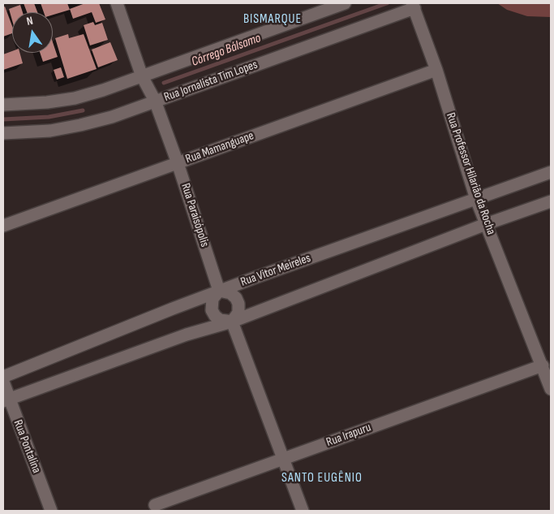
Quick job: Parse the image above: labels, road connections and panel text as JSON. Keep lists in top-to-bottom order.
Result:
{
  "streets": {
    "street": [
      "Rua Jornalista Tim Lopes",
      "Rua Mamanguape",
      "Rua Professor Hilarião da Rocha",
      "Rua Paraisópolis",
      "Rua Vitor Meireles",
      "Rua Irapuru",
      "Rua Pontalina"
    ]
  },
  "crossings": [
    ["Rua Jornalista Tim Lopes", "Rua Professor Hilarião da Rocha"],
    ["Rua Jornalista Tim Lopes", "Rua Paraisópolis"],
    ["Rua Mamanguape", "Rua Professor Hilarião da Rocha"],
    ["Rua Mamanguape", "Rua Paraisópolis"],
    ["Rua Professor Hilarião da Rocha", "Rua Vitor Meireles"],
    ["Rua Professor Hilarião da Rocha", "Rua Irapuru"],
    ["Rua Paraisópolis", "Rua Vitor Meireles"]
  ],
  "districts": ["BISMARQUE", "SANTO EUGÊNIO"],
  "water": ["Córrego Bálsamo"],
  "north": "top"
}
